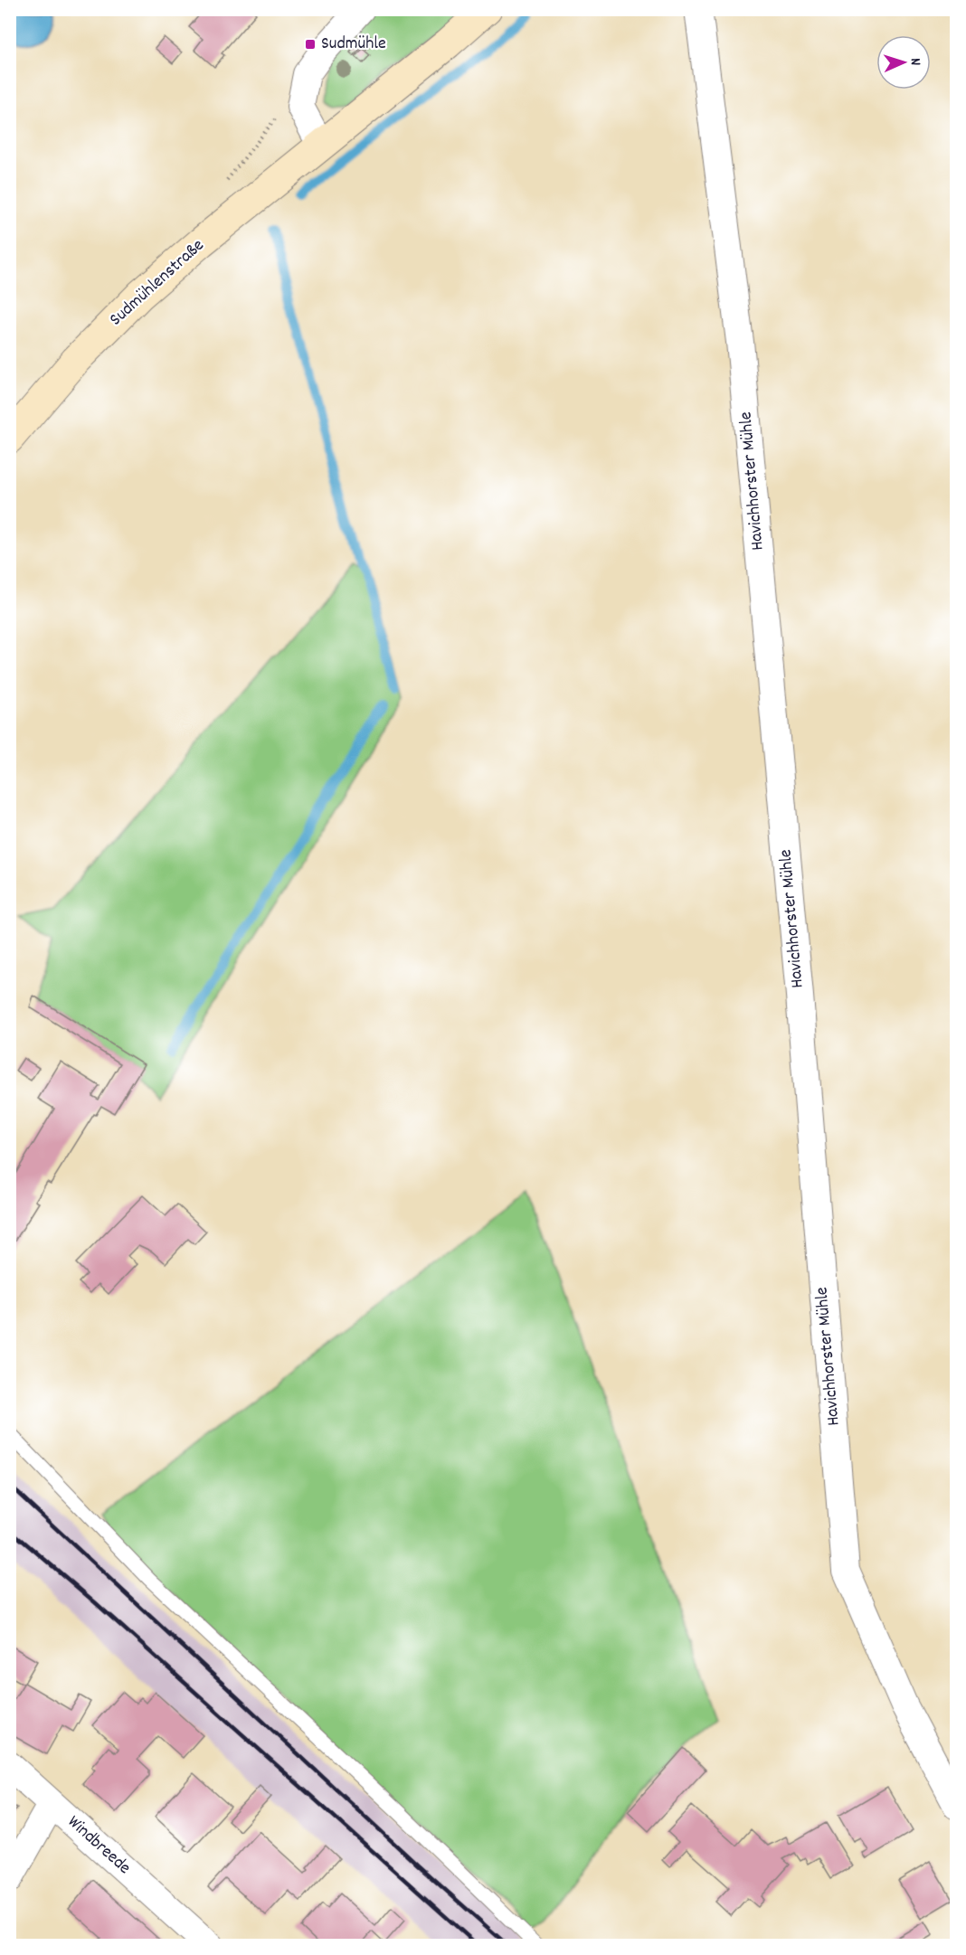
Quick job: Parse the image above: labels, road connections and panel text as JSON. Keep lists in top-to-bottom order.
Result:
{
  "streets": {
    "street": ["Sudmühlenstraße", "Havichhorster Mühle", "Windbreede"]
  },
  "places": {
    "transit": ["Sudmühle"]
  },
  "north": "right"
}
